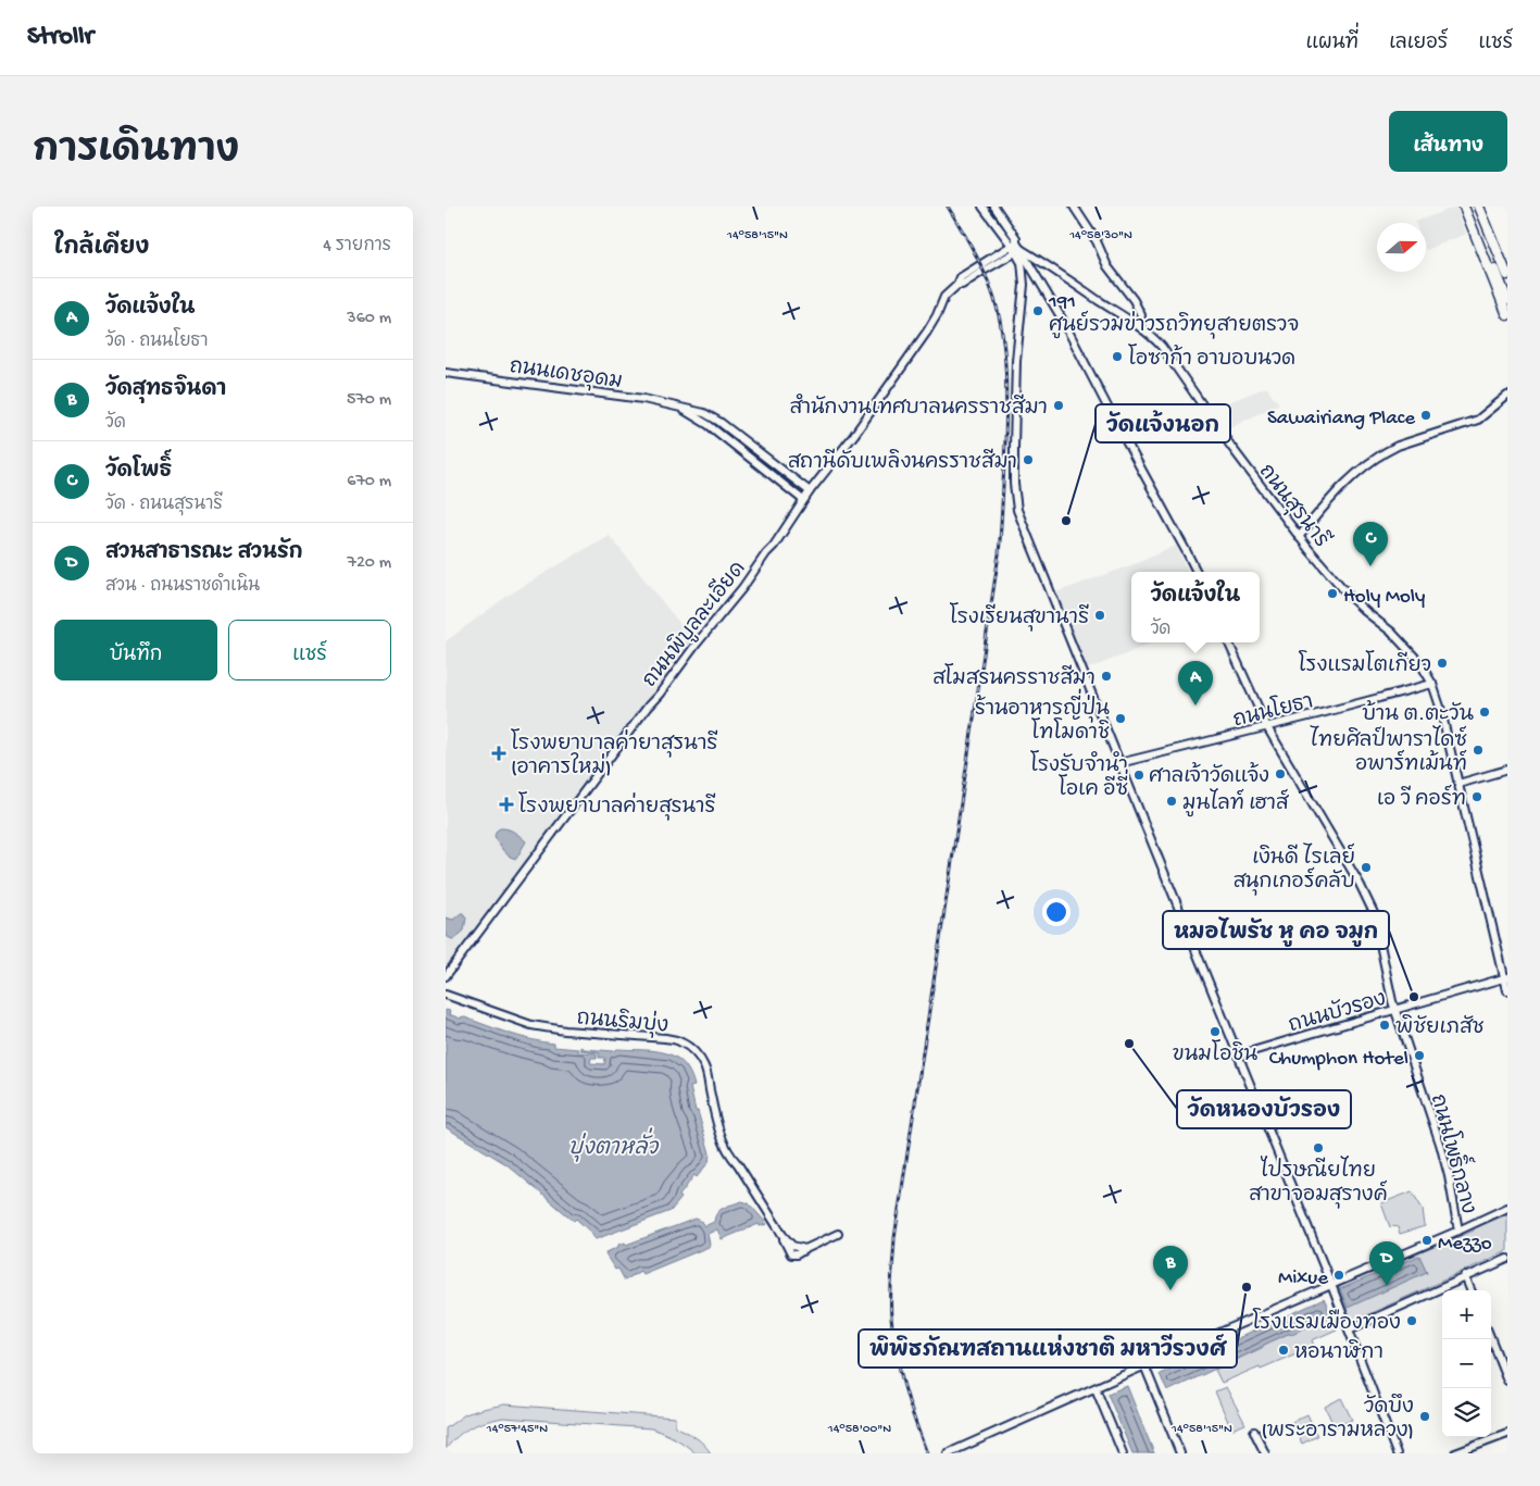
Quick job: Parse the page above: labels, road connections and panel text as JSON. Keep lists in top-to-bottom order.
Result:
{
  "streets": {
    "main road": [
      "ถนนเดชอุดม",
      "ถนนสุรนารี",
      "ถนนพิบูลละเอียด",
      "ถนนโยธา",
      "ถนนบัวรอง",
      "ถนนริมบุ่ง",
      "ถนนโพธิ์กลาง"
    ]
  },
  "crossings": [
    ["ถนนเดชอุดม", "ถนนพิบูลละเอียด"],
    ["ถนนสุรนารี", "ถนนพิบูลละเอียด"],
    ["ถนนสุรนารี", "ถนนโยธา"],
    ["ถนนสุรนารี", "ถนนบัวรอง"],
    ["ถนนโยธา", "ถนนโพธิ์กลาง"],
    ["ถนนบัวรอง", "ถนนโพธิ์กลาง"]
  ],
  "water": ["บุ่งตาหลั่ว"],
  "places": {
    "other": [
      "191 ศูนย์รวมข่าวรถวิทยุสายตรวจ",
      "โอซาก้า อาบอบนวด",
      "สำนักงานเทศบาลนครราชสีมา",
      "Sawairiang Place",
      "สถานีดับเพลิงนครราชสีมา",
      "วัดแจ้งนอก",
      "Holy Moly",
      "โรงเรียนสุขานารี",
      "โรงแรมโตเกียว",
      "สโมสรนครราชสีมา",
      "บ้าน ต.ตะวัน",
      "ร้านอาหารญี่ปุ่น โทโมดาชิ",
      "ไทยศิลป์พาราไดซ์ อพาร์ทเม้นท์",
      "ศาลเจ้าวัดแจ้ง",
      "โรงรับจำนำ โอเค อีซี่",
      "เอ วี คอร์ท",
      "มูนไลท์ เฮาส์",
      "เงินดี ไรเลย์ สนุกเกอร์คลับ",
      "หมอไพรัช หู คอ จมูก",
      "พิชัยเภสัช",
      "ขนมโอชิน",
      "วัดหนองบัวรอง",
      "Chumphon Hotel",
      "ไปรษณียไทย สาขาจอมสุรางค์",
      "Mezzo",
      "Mixue",
      "พิพิธภัณฑสถานแห่งชาติ มหาวีรวงศ์",
      "โรงแรมเมืองทอง",
      "หอนาฬิกา",
      "วัดบึง (พระอารามหลวง)"
    ],
    "health": ["โรงพยาบาลค่ายาสุรนารี (อาคารใหม่)", "โรงพยาบาลค่ายสุรนารี"]
  },
  "north": "right",
  "page": {
    "header": "Strollr",
    "nav": ["แผนที่", "เลเยอร์", "แชร์"],
    "title": "การเดินทาง",
    "buttons": [
      "เส้นทาง",
      ["บันทึก", "แชร์"]
    ],
    "heading": ["ใกล้เคียง", "4 รายการ"],
    "list": [
      {
        "mark": "A",
        "name": "วัดแจ้งใน",
        "note": "วัด · ถนนโยธา",
        "value": "360 m"
      },
      {
        "mark": "B",
        "name": "วัดสุทธจินดา",
        "note": "วัด",
        "value": "570 m"
      },
      {
        "mark": "C",
        "name": "วัดโพธิ์",
        "note": "วัด · ถนนสุรนารี",
        "value": "670 m"
      },
      {
        "mark": "D",
        "name": "สวนสาธารณะ สวนรัก",
        "note": "สวน · ถนนราชดำเนิน",
        "value": "720 m"
      }
    ],
    "pins": [
      "C",
      "A",
      "D",
      "B"
    ],
    "popup": ["วัดแจ้งใน", "วัด"],
    "map_buttons": ["+", "−"]
  },
  "coordinates": [
    "14°58'15\"N",
    "14°58'30\"N",
    "14°57'45\"N",
    "14°58'00\"N"
  ]
}
